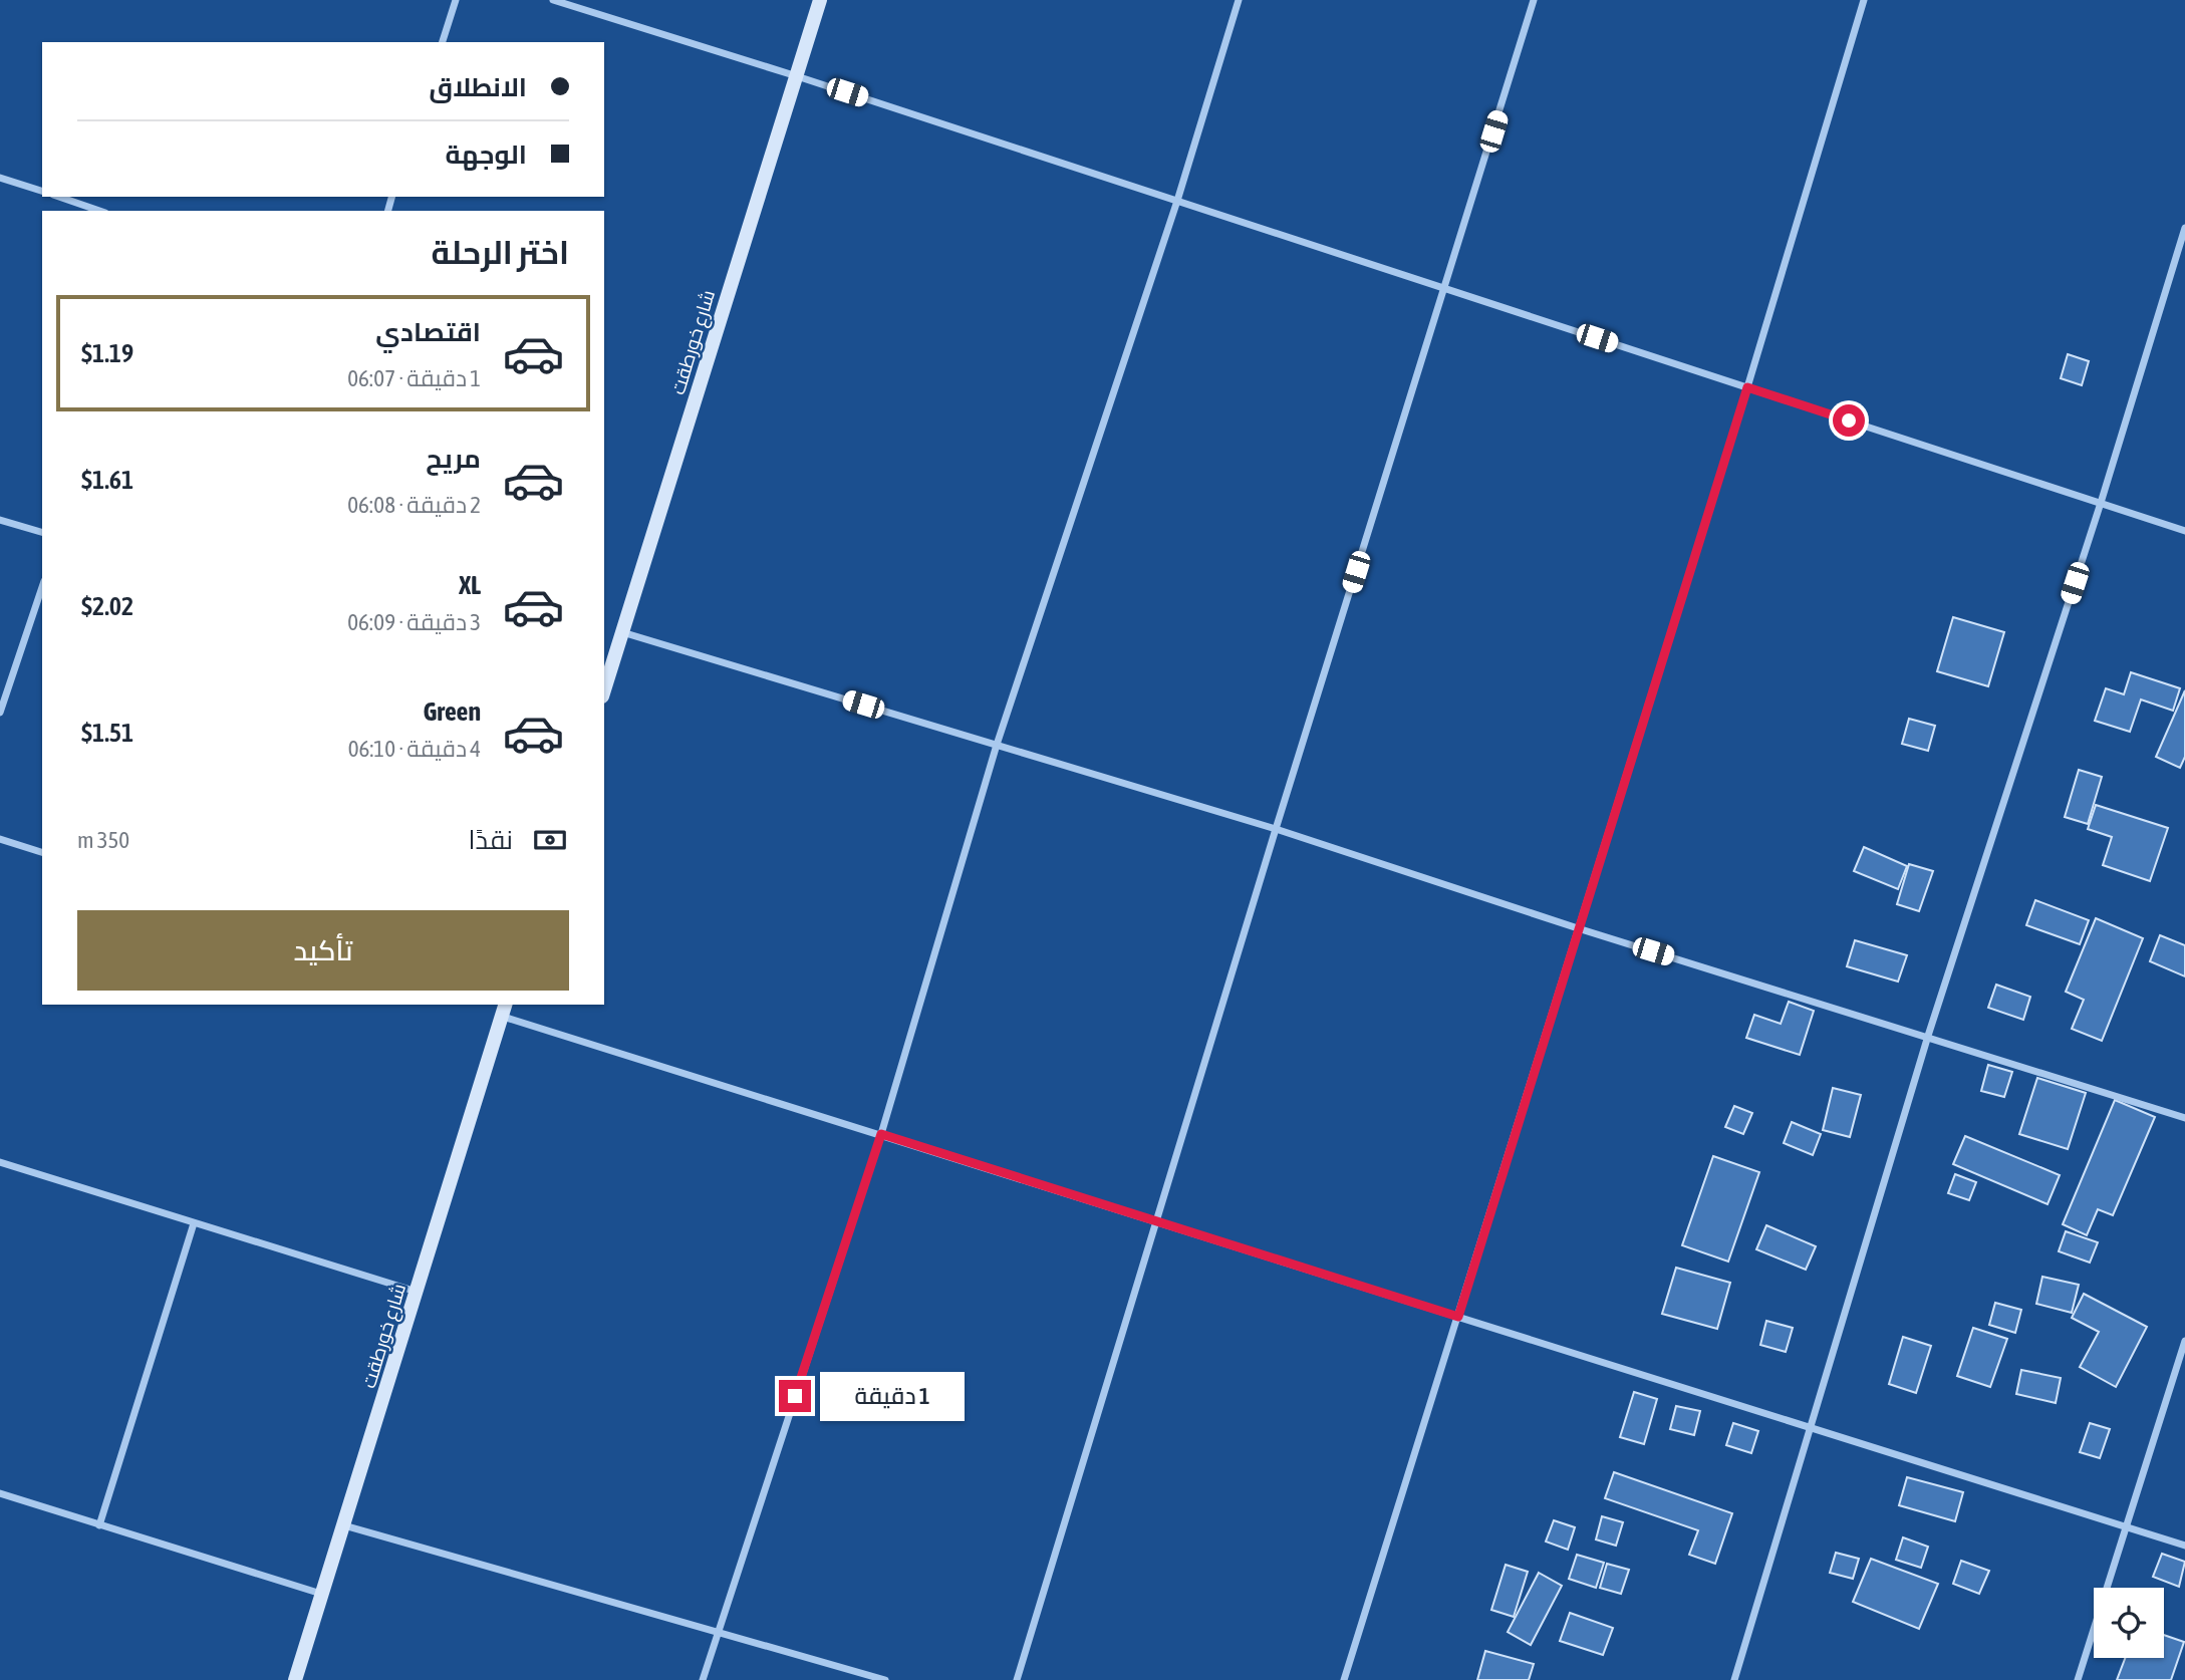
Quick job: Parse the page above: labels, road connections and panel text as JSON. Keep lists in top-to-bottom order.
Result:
{
  "streets": {
    "street": ["شارع خورطقت"]
  },
  "page": {
    "banner": ["الانطلاق", "الوجهة"],
    "heading": "اختر الرحلة",
    "list": [
      {
        "name": "اقتصادي",
        "note": "1 دقيقة · 06:07",
        "value": "$1.19"
      },
      {
        "name": "مريح",
        "note": "2 دقيقة · 06:08",
        "value": "$1.61"
      },
      {
        "name": "XL",
        "note": "3 دقيقة · 06:09",
        "value": "$2.02"
      },
      {
        "name": "Green",
        "note": "4 دقيقة · 06:10",
        "value": "$1.51"
      }
    ],
    "pay": ["نقدًا", "350 m"],
    "buttons": "تأكيد",
    "bubble": "1 دقيقة"
  }
}
